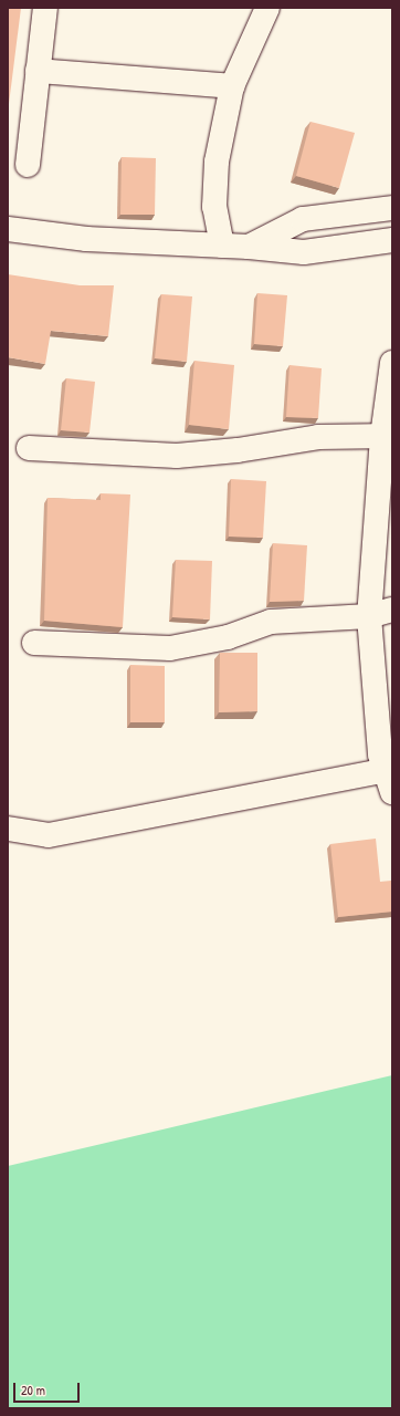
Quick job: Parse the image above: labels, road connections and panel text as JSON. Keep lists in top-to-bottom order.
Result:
{
  "scale_bar": "20 m"
}
